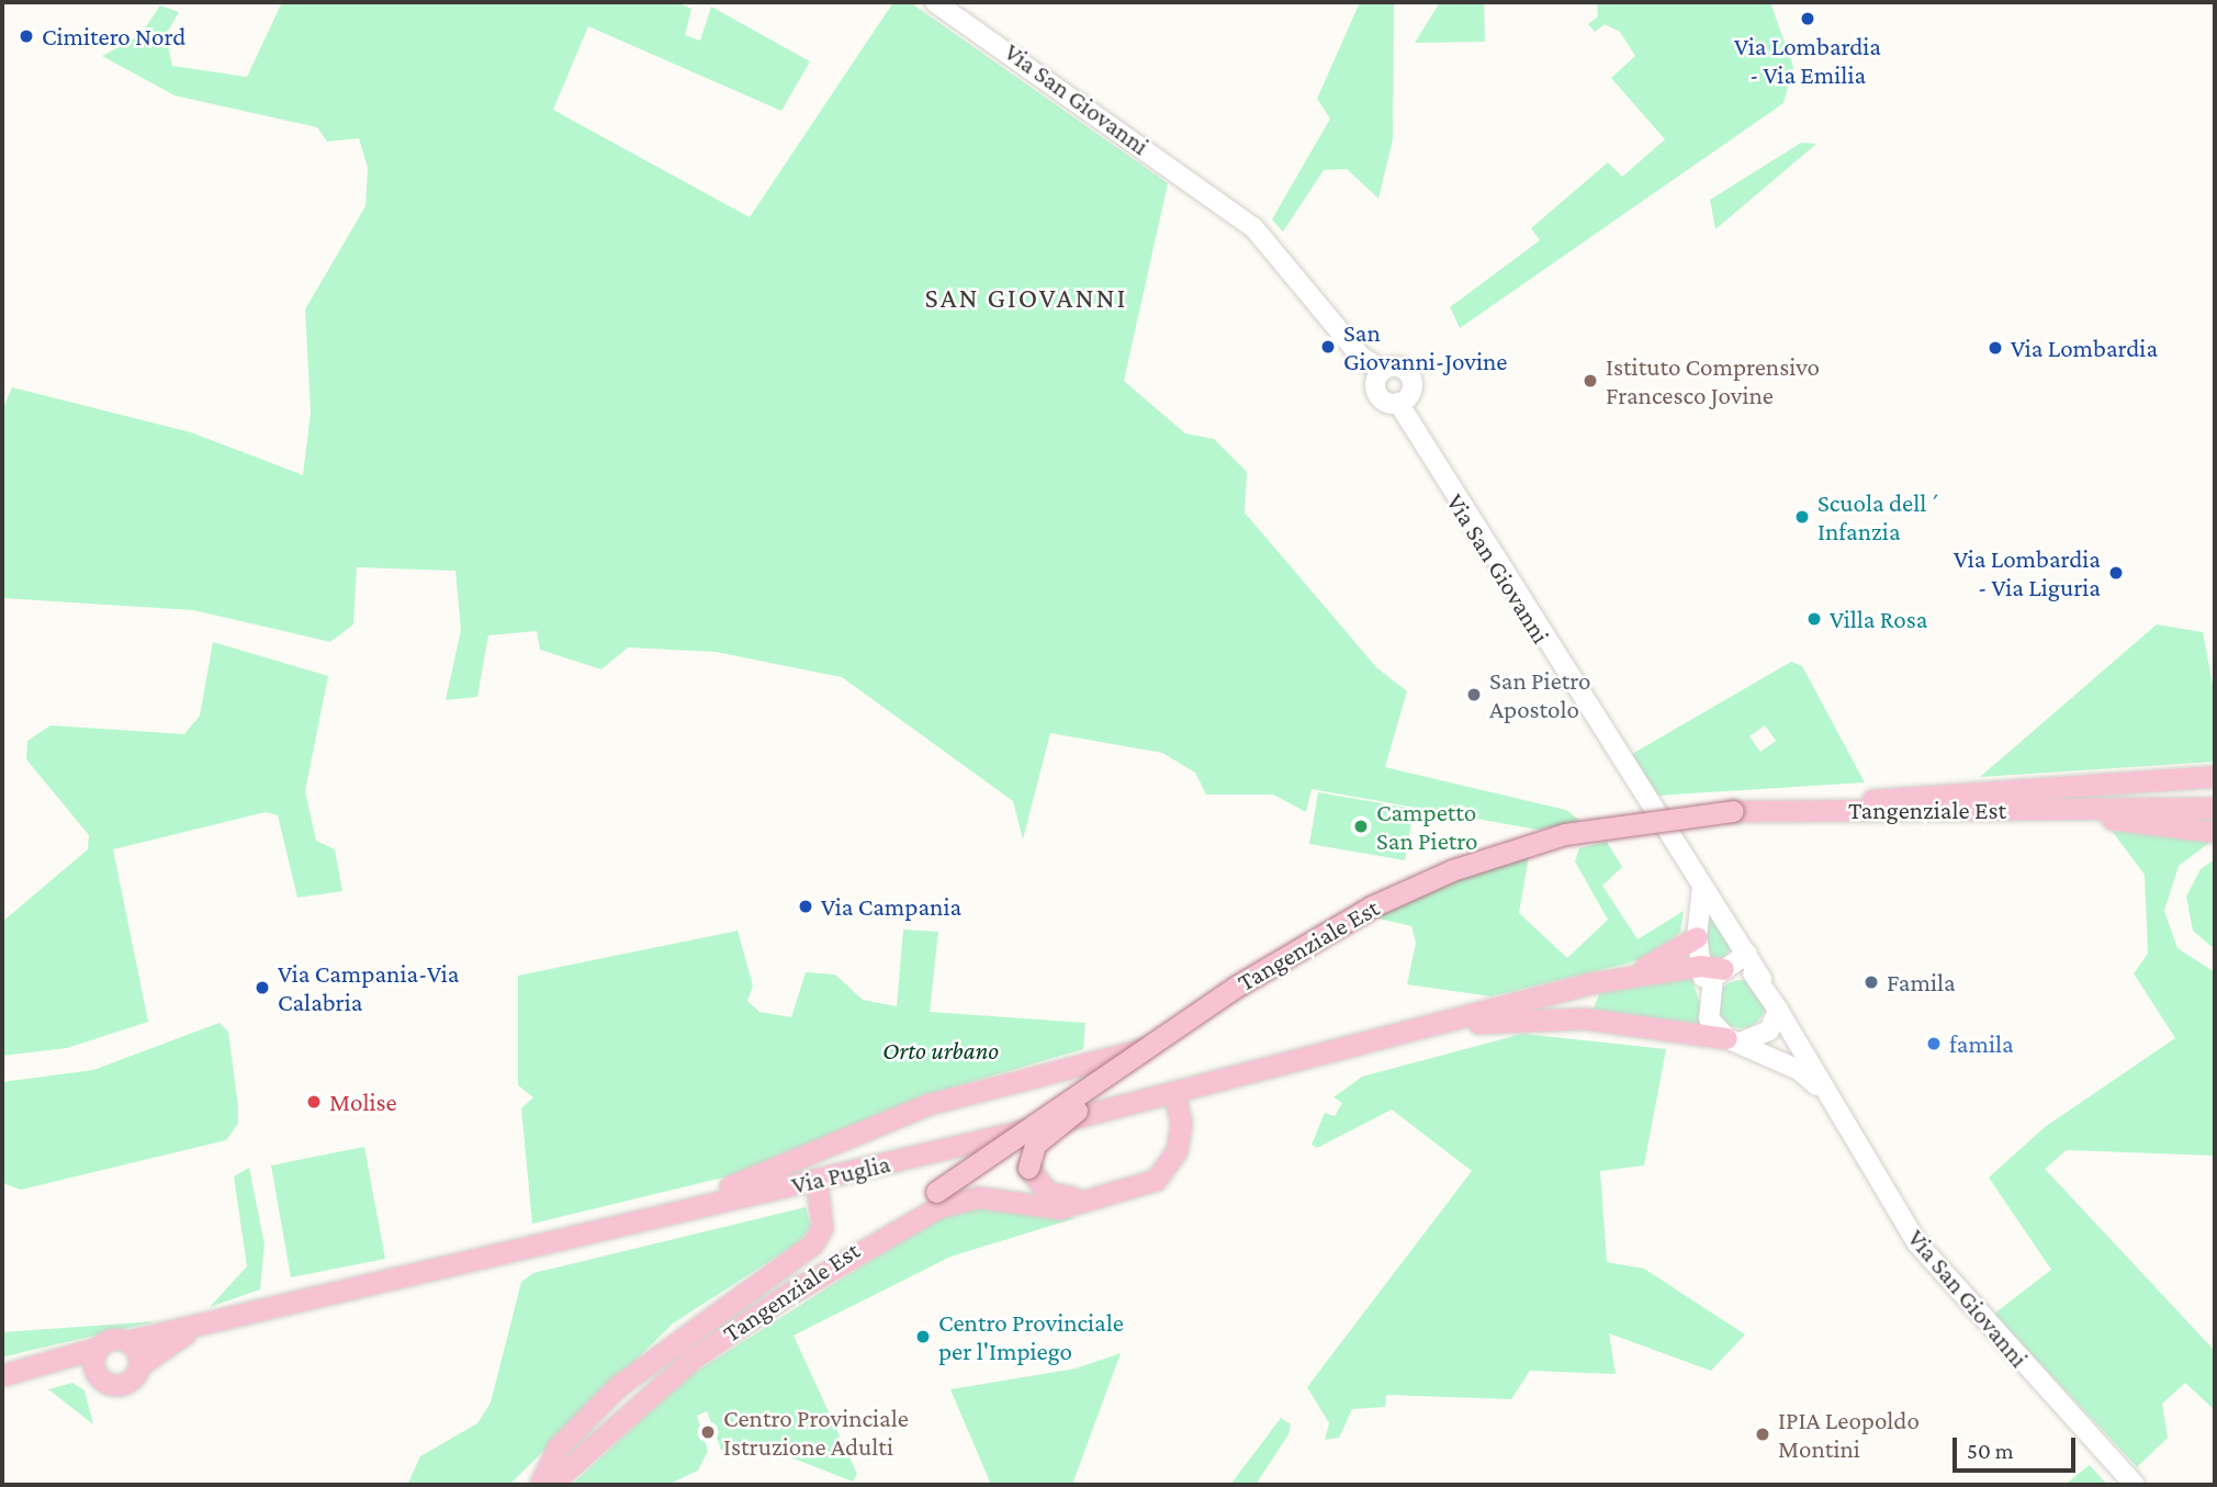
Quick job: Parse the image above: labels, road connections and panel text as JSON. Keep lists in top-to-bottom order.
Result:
{
  "streets": {
    "main road": ["Via San Giovanni", "Tangenziale Est", "Via Puglia"]
  },
  "districts": ["SAN GIOVANNI"],
  "parks": ["Orto urbano"],
  "places": [
    "Via Lombardia - Via Emilia",
    "Cimitero Nord",
    "San Giovanni-Jovine",
    "Via Lombardia",
    "Istituto Comprensivo Francesco Jovine",
    "Scuola dell´ Infanzia",
    "Via Lombardia - Via Liguria",
    "Villa Rosa",
    "San Pietro Apostolo",
    "Campetto San Pietro",
    "Via Campania",
    "Famila",
    "Via Campania-Via Calabria",
    "famila",
    "Molise",
    "Centro Provinciale per l'Impiego",
    "Centro Provinciale Istruzione Adulti",
    "IPIA Leopoldo Montini"
  ],
  "scale_bar": "50 m"
}
